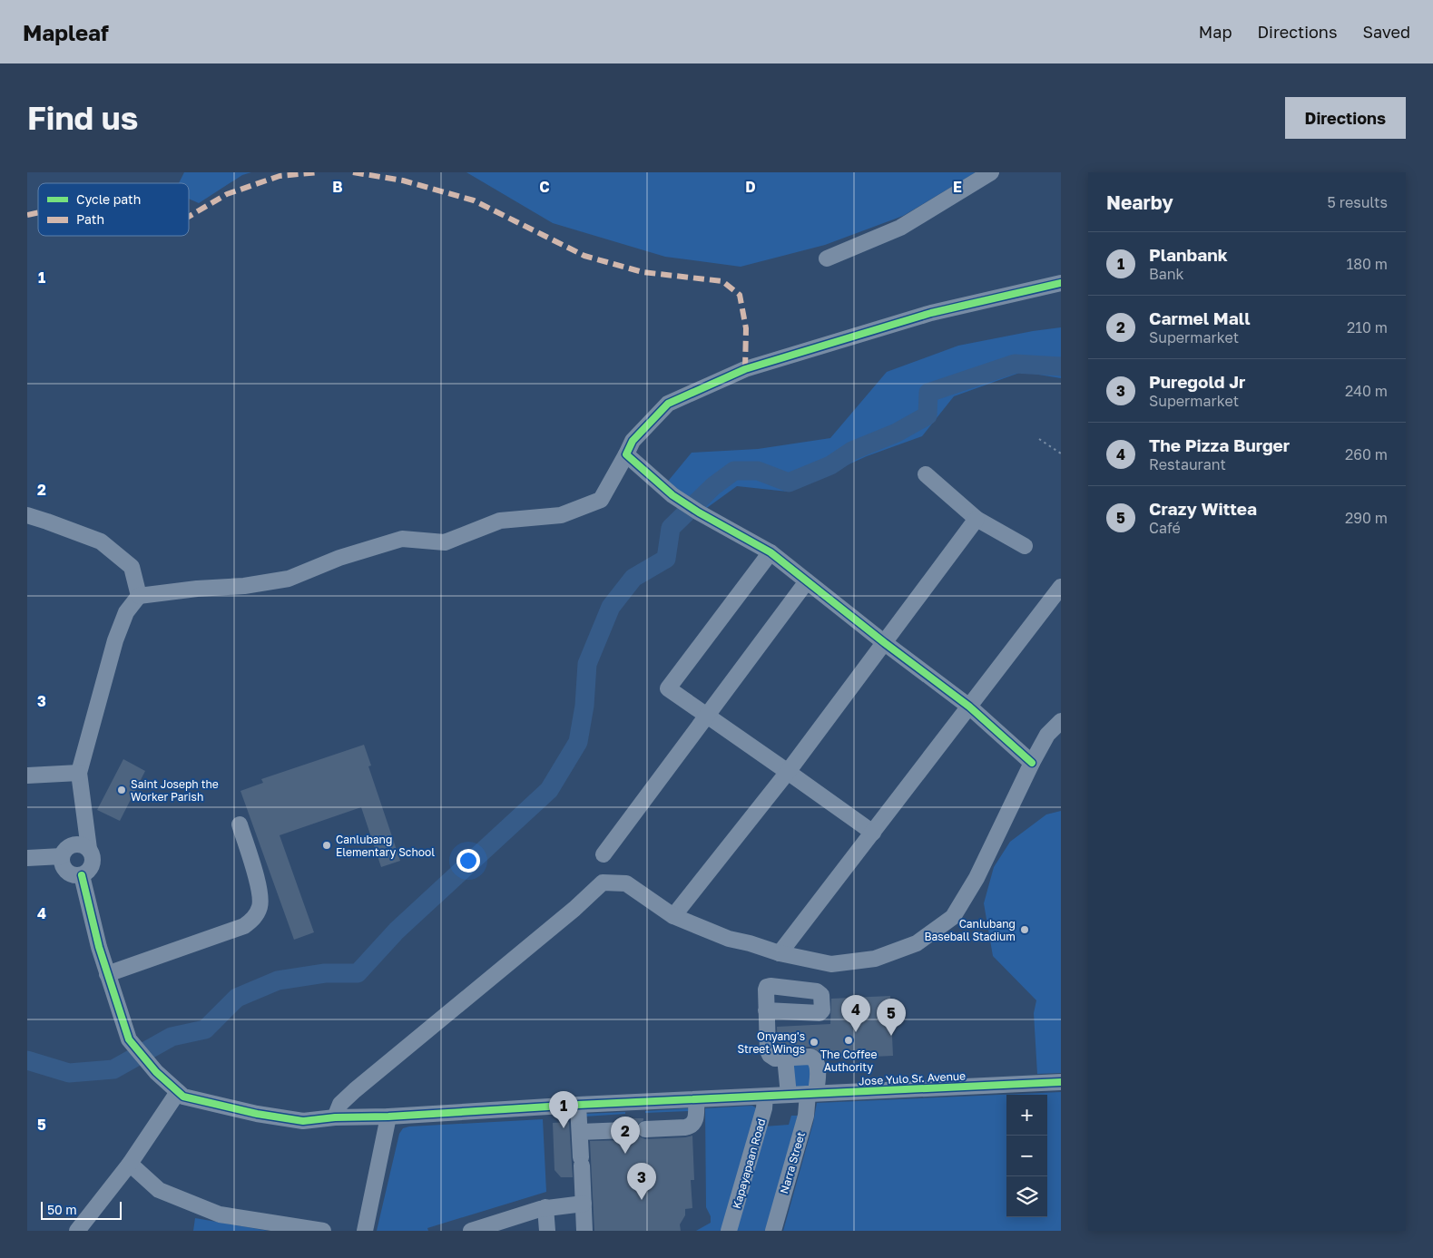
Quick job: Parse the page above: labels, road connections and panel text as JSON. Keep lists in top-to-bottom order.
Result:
{
  "streets": {
    "street": ["Jose Yulo Sr. Avenue", "Narra Street", "Kapayapaan Road"]
  },
  "crossings": [
    ["Jose Yulo Sr. Avenue", "Narra Street"],
    ["Jose Yulo Sr. Avenue", "Kapayapaan Road"]
  ],
  "places": [
    "Saint Joseph the Worker Parish",
    "Canlubang Elementary School",
    "Canlubang Baseball Stadium",
    "The Coffee Authority",
    "Onyang's Street Wings"
  ],
  "legend": ["Cycle path", "Path"],
  "scale_bar": "50 m",
  "page": {
    "header": "Mapleaf",
    "nav": ["Map", "Directions", "Saved"],
    "buttons": "Directions",
    "title": "Find us",
    "heading": ["Nearby", "5 results"],
    "list": [
      {
        "mark": "1",
        "name": "Planbank",
        "note": "Bank",
        "value": "180 m"
      },
      {
        "mark": "2",
        "name": "Carmel Mall",
        "note": "Supermarket",
        "value": "210 m"
      },
      {
        "mark": "3",
        "name": "Puregold Jr",
        "note": "Supermarket",
        "value": "240 m"
      },
      {
        "mark": "4",
        "name": "The Pizza Burger",
        "note": "Restaurant",
        "value": "260 m"
      },
      {
        "mark": "5",
        "name": "Crazy Wittea",
        "note": "Café",
        "value": "290 m"
      }
    ],
    "pins": [
      "4",
      "5",
      "1",
      "2",
      "3"
    ],
    "map_buttons": ["+", "−"],
    "scale": "50 m"
  },
  "grid": {
    "columns": [
      "B",
      "C",
      "D",
      "E"
    ],
    "rows": [
      "1",
      "2",
      "3",
      "4",
      "5"
    ]
  }
}
